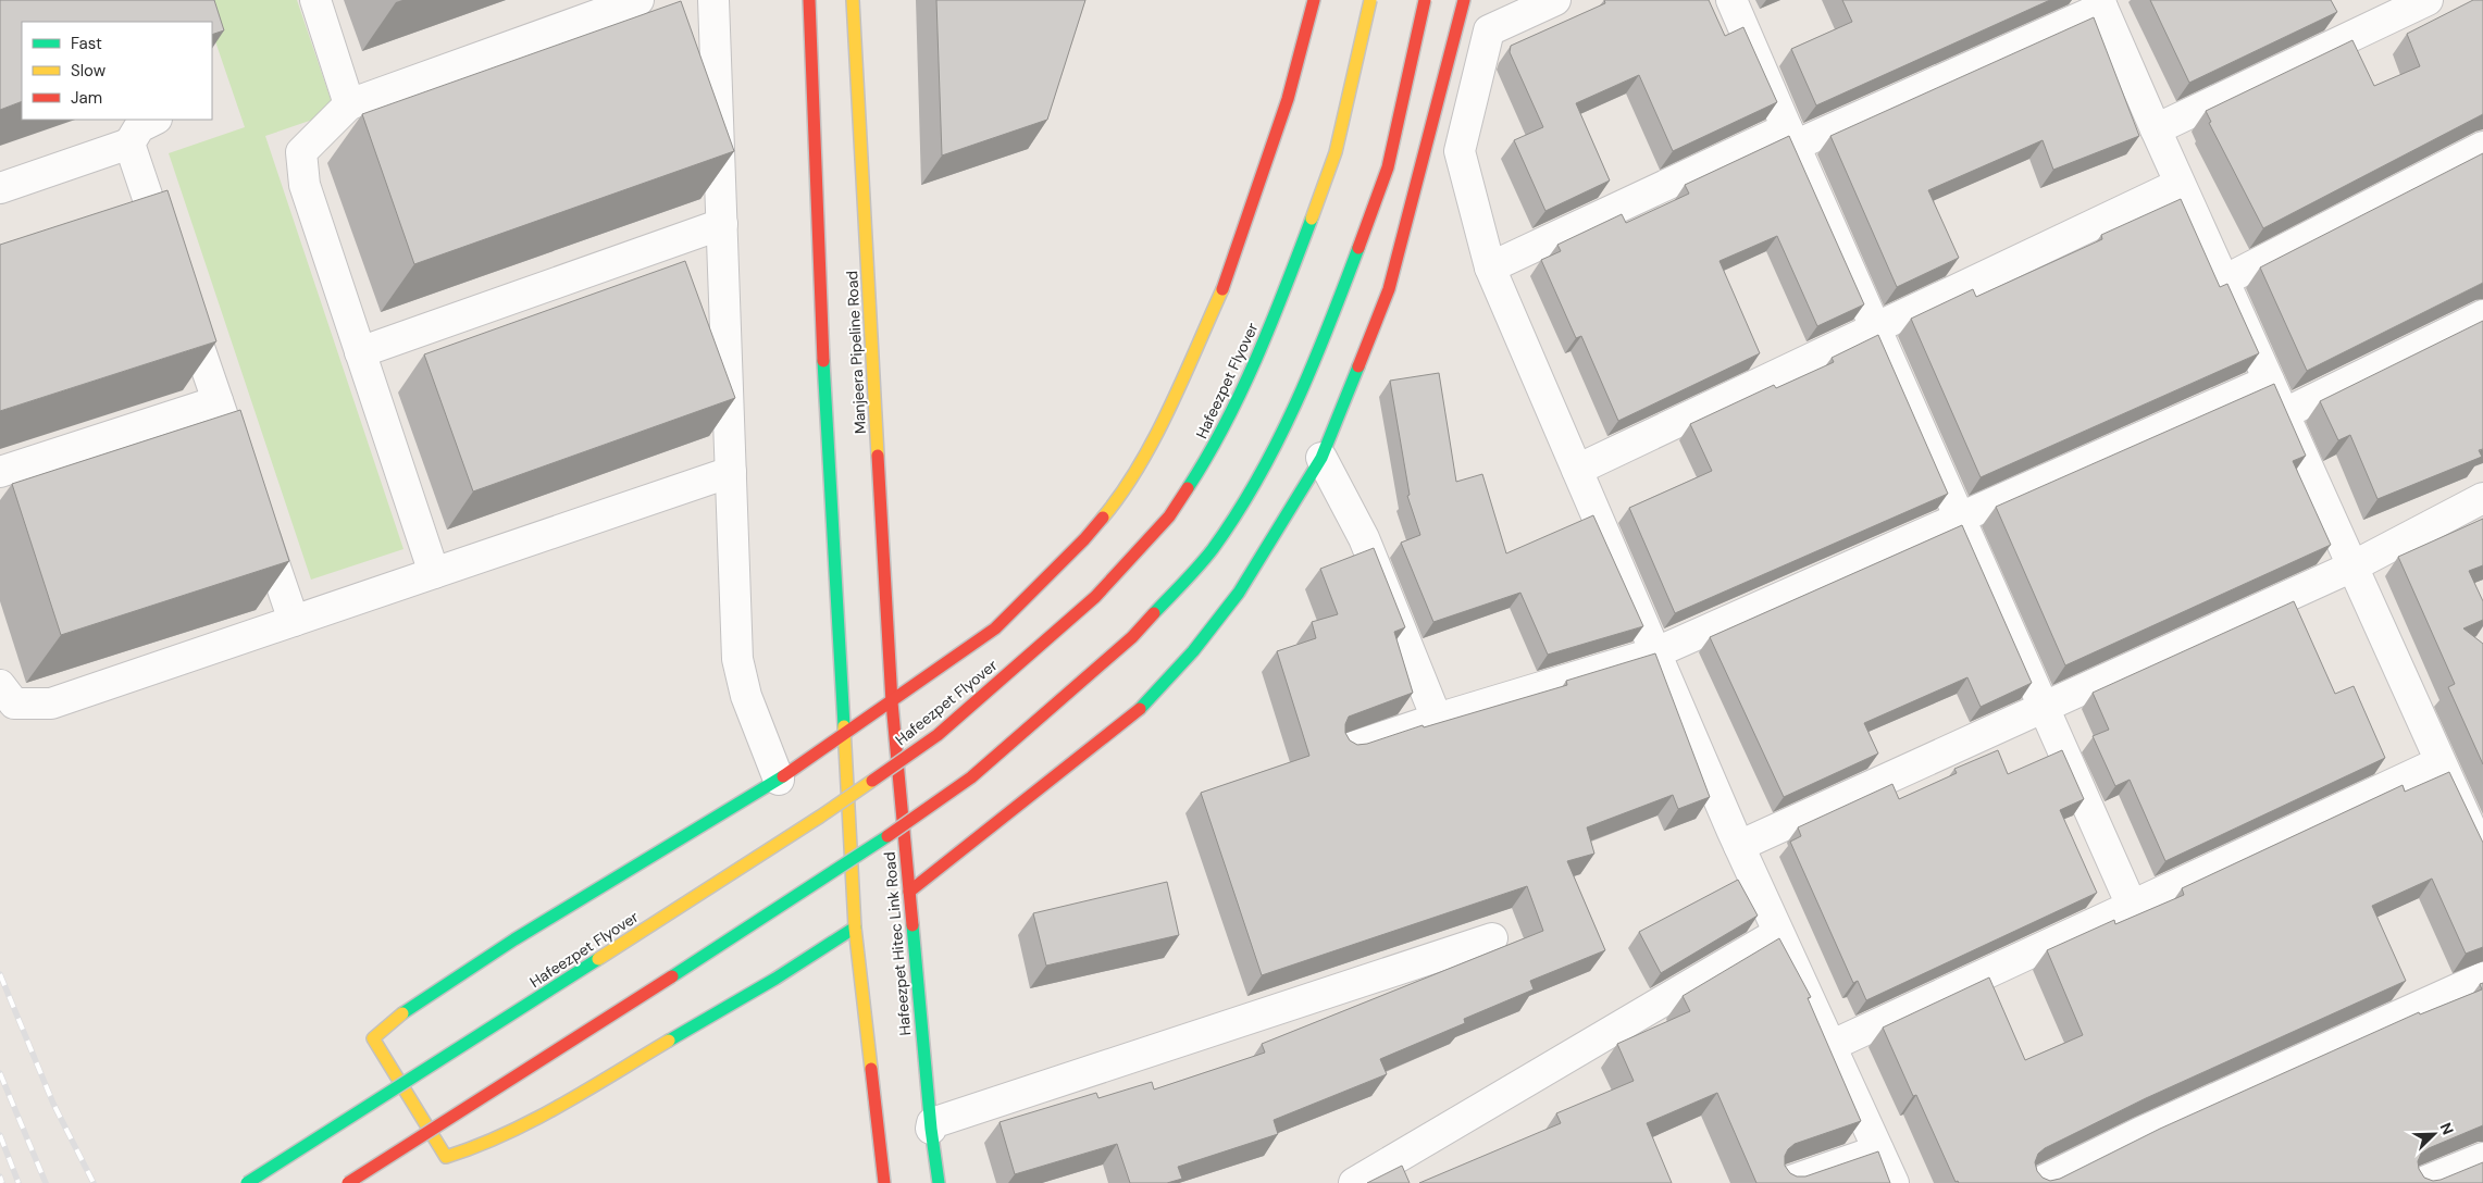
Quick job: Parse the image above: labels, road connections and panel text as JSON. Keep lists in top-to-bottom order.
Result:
{
  "streets": {
    "main road": ["Manjeera Pipeline Road", "Hafeezpet Flyover", "Hafeezpet Hitec Link Road"]
  },
  "crossings": [
    ["Manjeera Pipeline Road", "Hafeezpet Hitec Link Road"]
  ],
  "legend": ["Fast", "Slow", "Jam"],
  "north": "top right"
}
